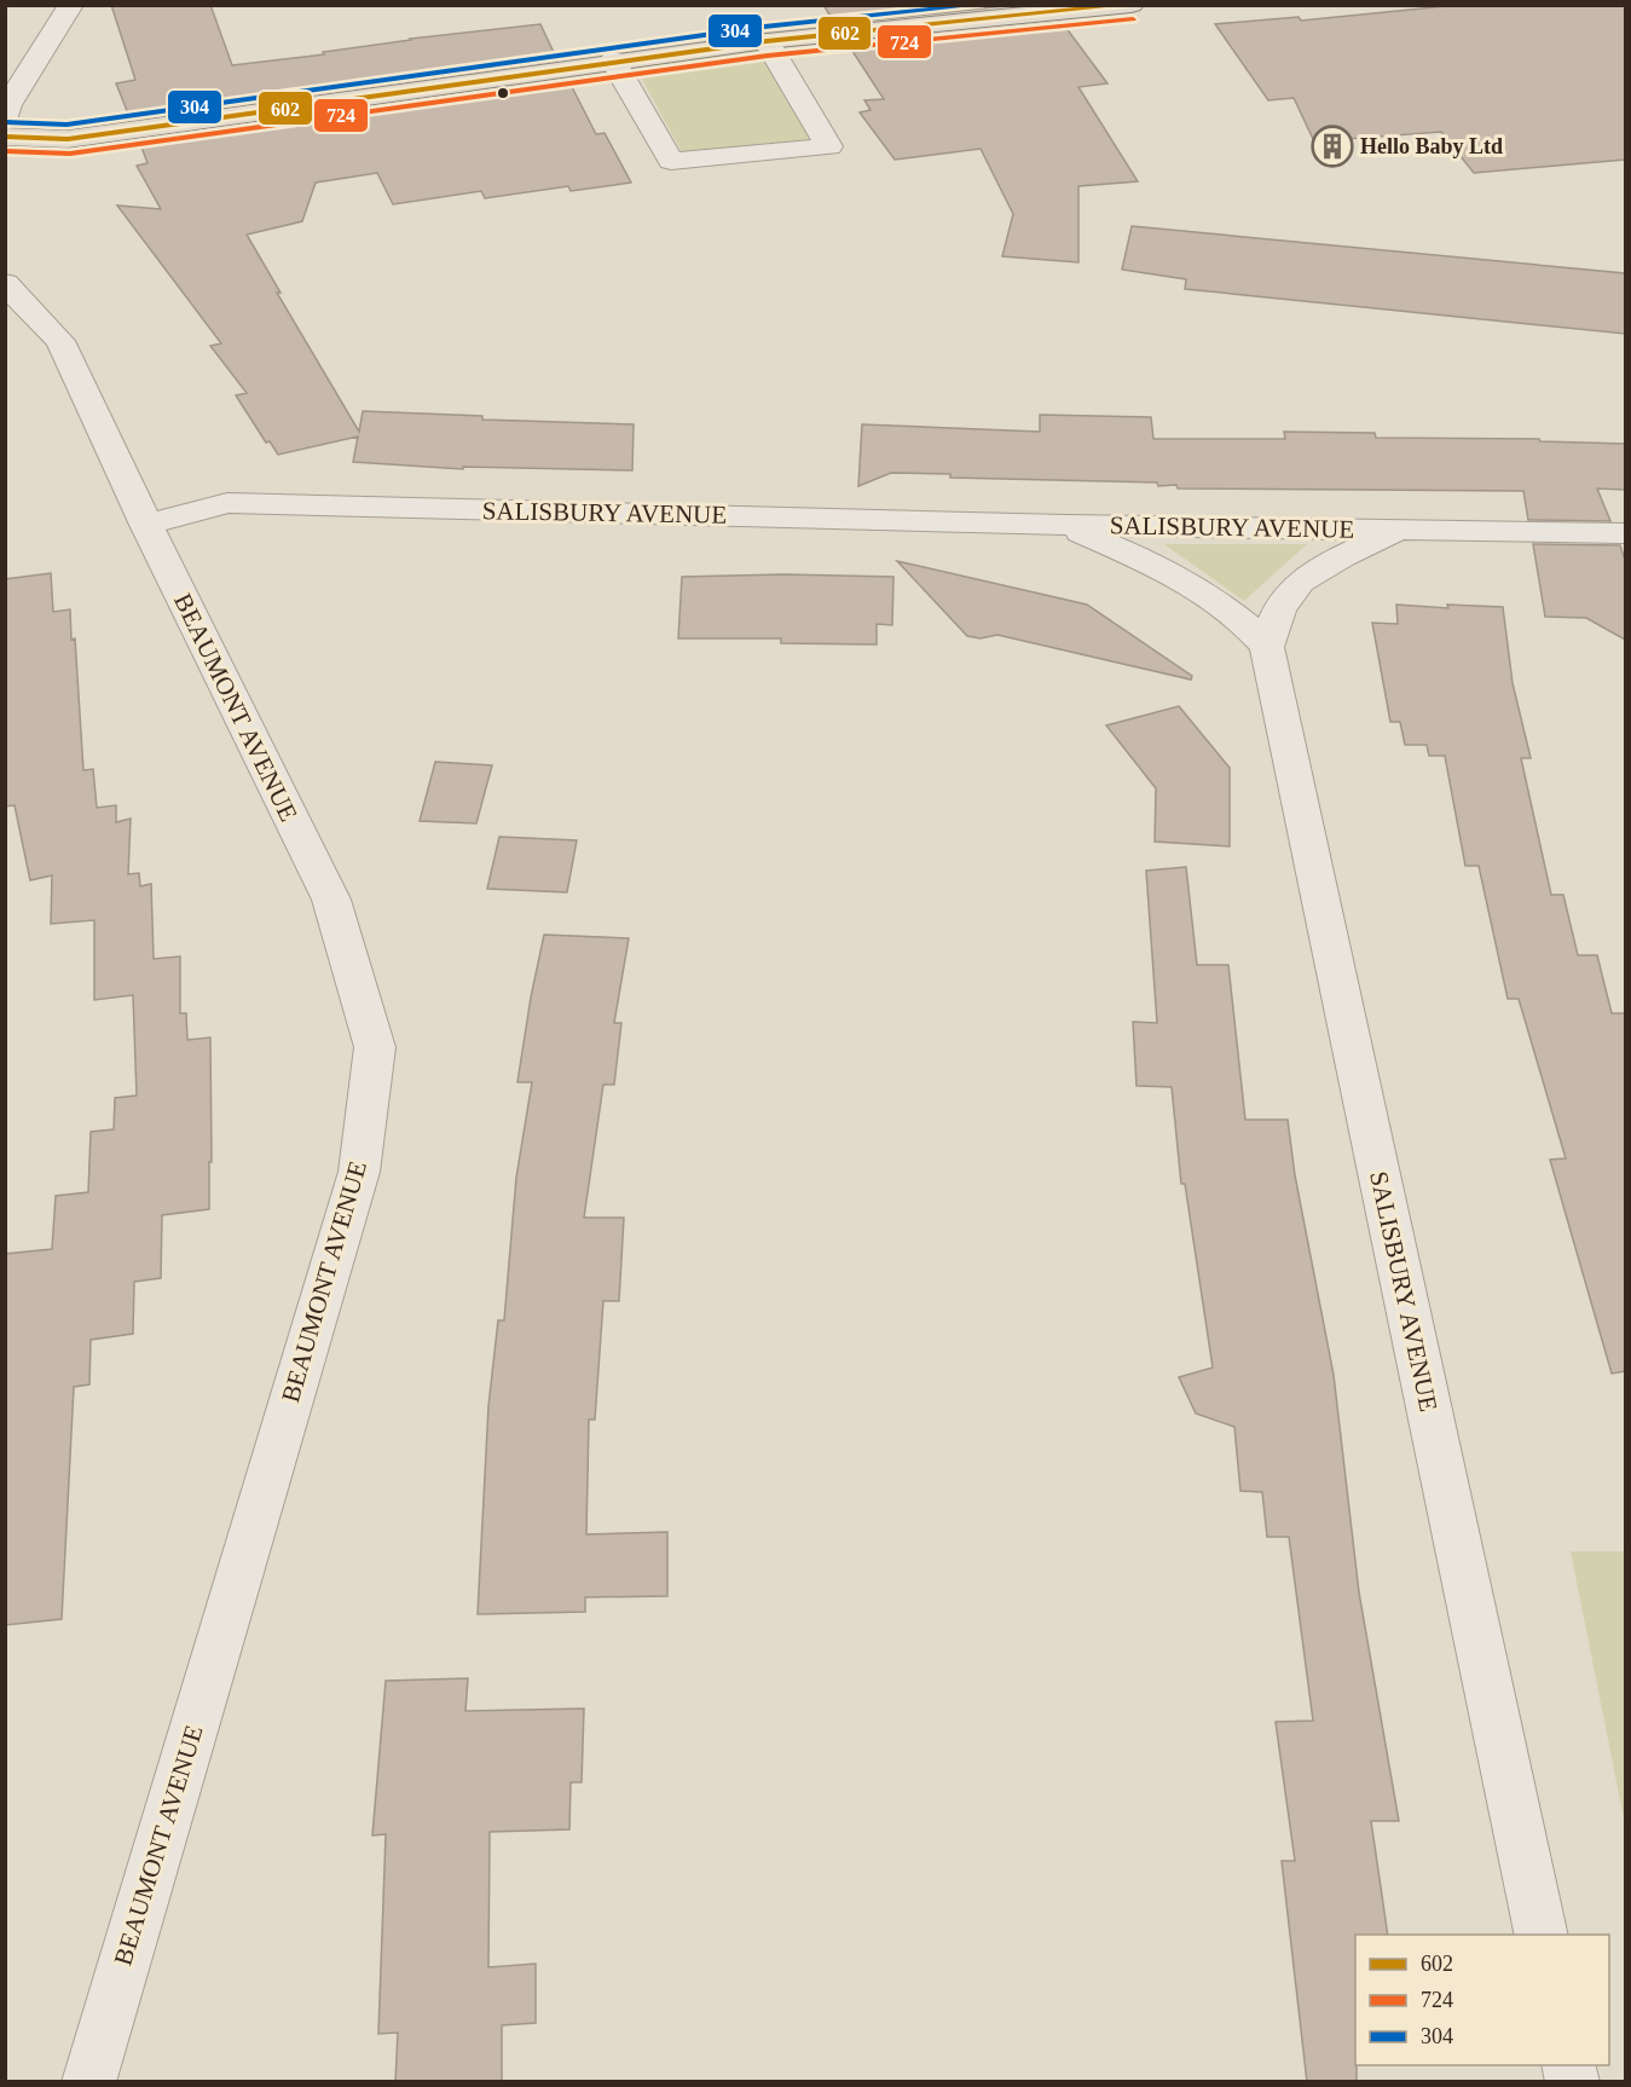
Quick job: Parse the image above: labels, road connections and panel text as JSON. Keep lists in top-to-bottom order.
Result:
{
  "streets": {
    "street": ["SALISBURY AVENUE", "BEAUMONT AVENUE"]
  },
  "crossings": [
    ["SALISBURY AVENUE", "BEAUMONT AVENUE"]
  ],
  "places": {
    "building": ["Hello Baby Ltd"]
  },
  "lines": ["transit line 602", "transit line 304", "transit line 724"],
  "legend": ["602", "724", "304"]
}
